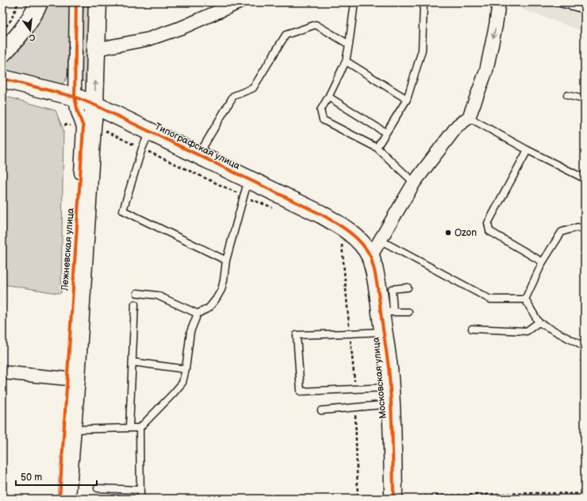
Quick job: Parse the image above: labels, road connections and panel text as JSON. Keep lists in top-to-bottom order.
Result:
{
  "streets": {
    "main road": ["Типографская улица", "Лежневская улица", "Московская улица"]
  },
  "crossings": [
    ["Типографская улица", "Лежневская улица"],
    ["Типографская улица", "Московская улица"]
  ],
  "places": ["Ozon"],
  "scale_bar": "50 m",
  "north": "bottom"
}
